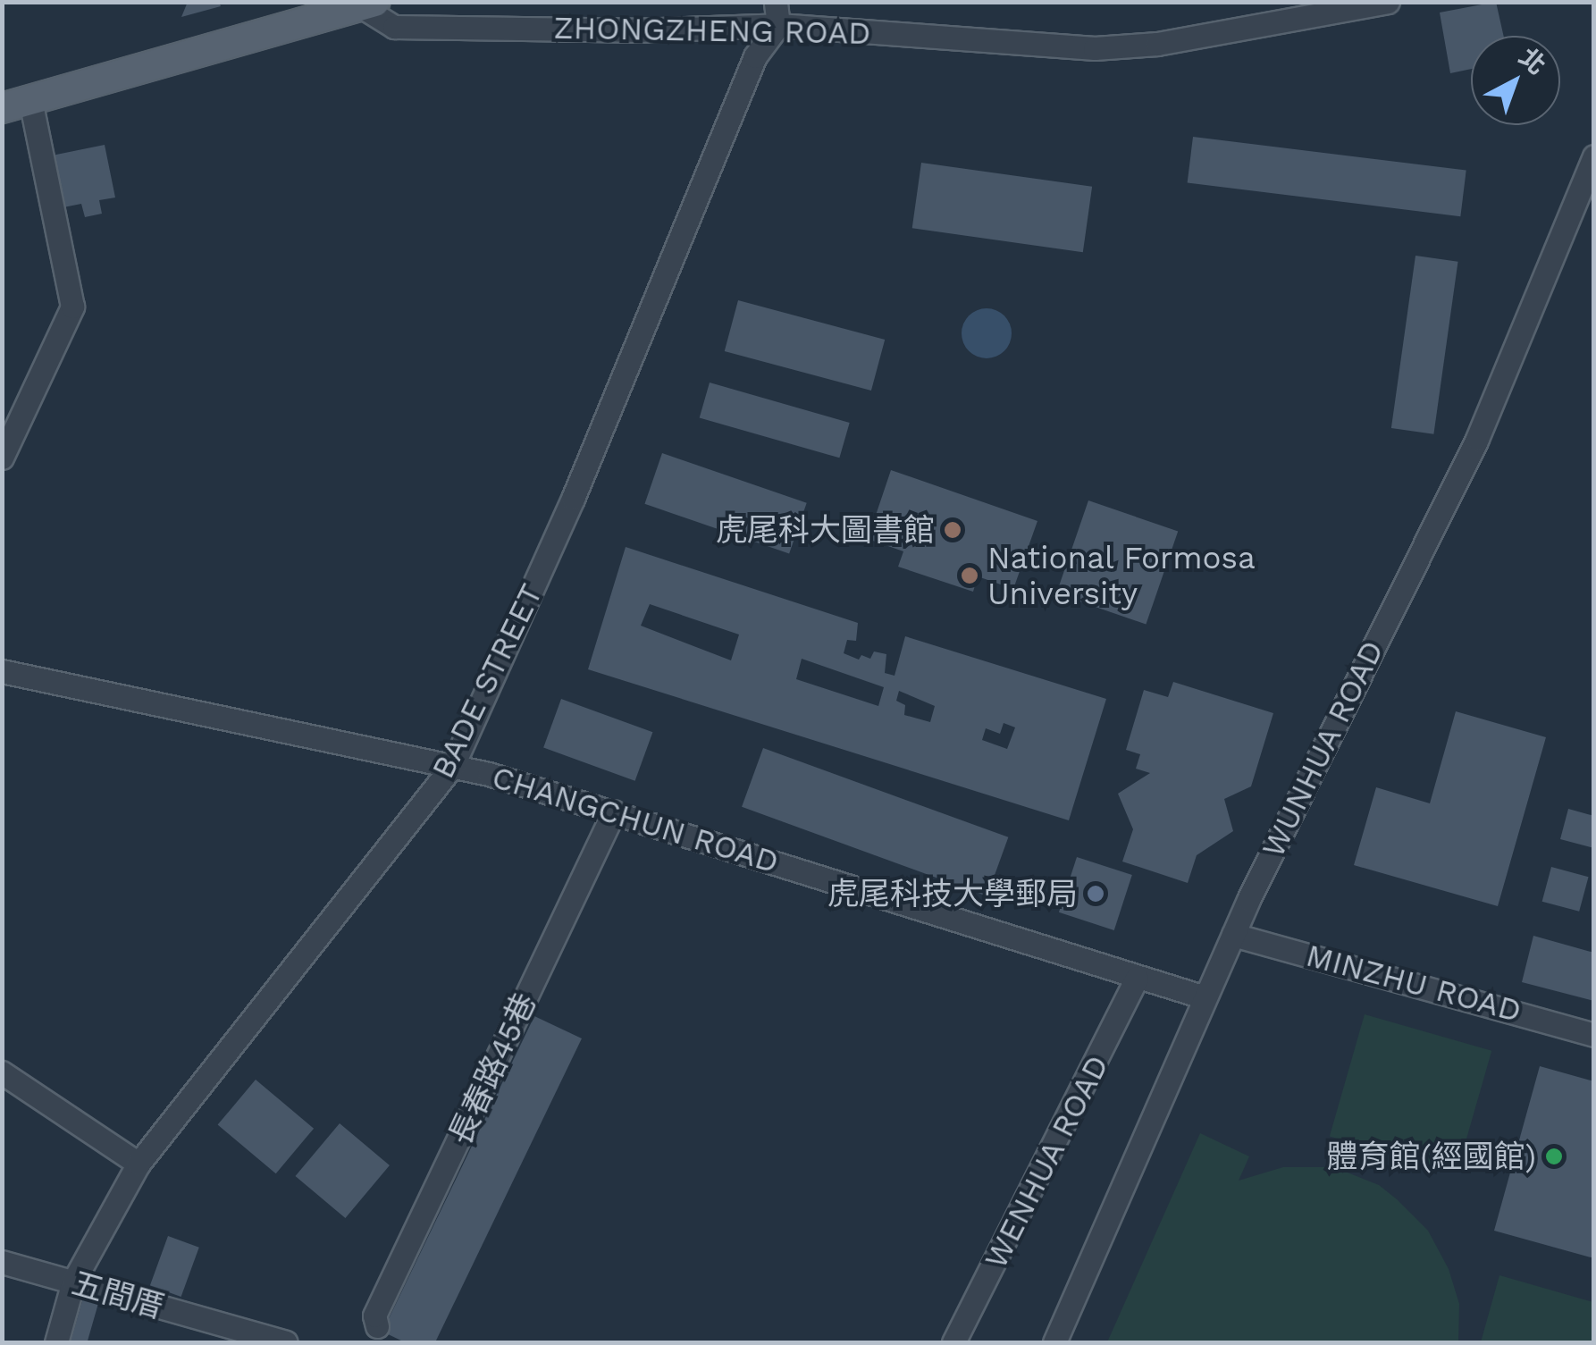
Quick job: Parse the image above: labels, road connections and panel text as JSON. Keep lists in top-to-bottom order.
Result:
{
  "streets": {
    "street": [
      "ZHONGZHENG ROAD",
      "BADE STREET",
      "WUNHUA ROAD",
      "CHANGCHUN ROAD",
      "MINZHU ROAD",
      "長春路45巷",
      "WENHUA ROAD",
      "五間厝"
    ]
  },
  "crossings": [
    ["ZHONGZHENG ROAD", "BADE STREET"],
    ["BADE STREET", "CHANGCHUN ROAD"],
    ["BADE STREET", "五間厝"],
    ["WUNHUA ROAD", "CHANGCHUN ROAD"],
    ["WUNHUA ROAD", "MINZHU ROAD"],
    ["CHANGCHUN ROAD", "長春路45巷"],
    ["CHANGCHUN ROAD", "WENHUA ROAD"]
  ],
  "places": [
    "虎尾科大圖書館",
    "National Formosa University",
    "虎尾科技大學郵局",
    "體育館(經國館)"
  ],
  "north": "top right"
}
